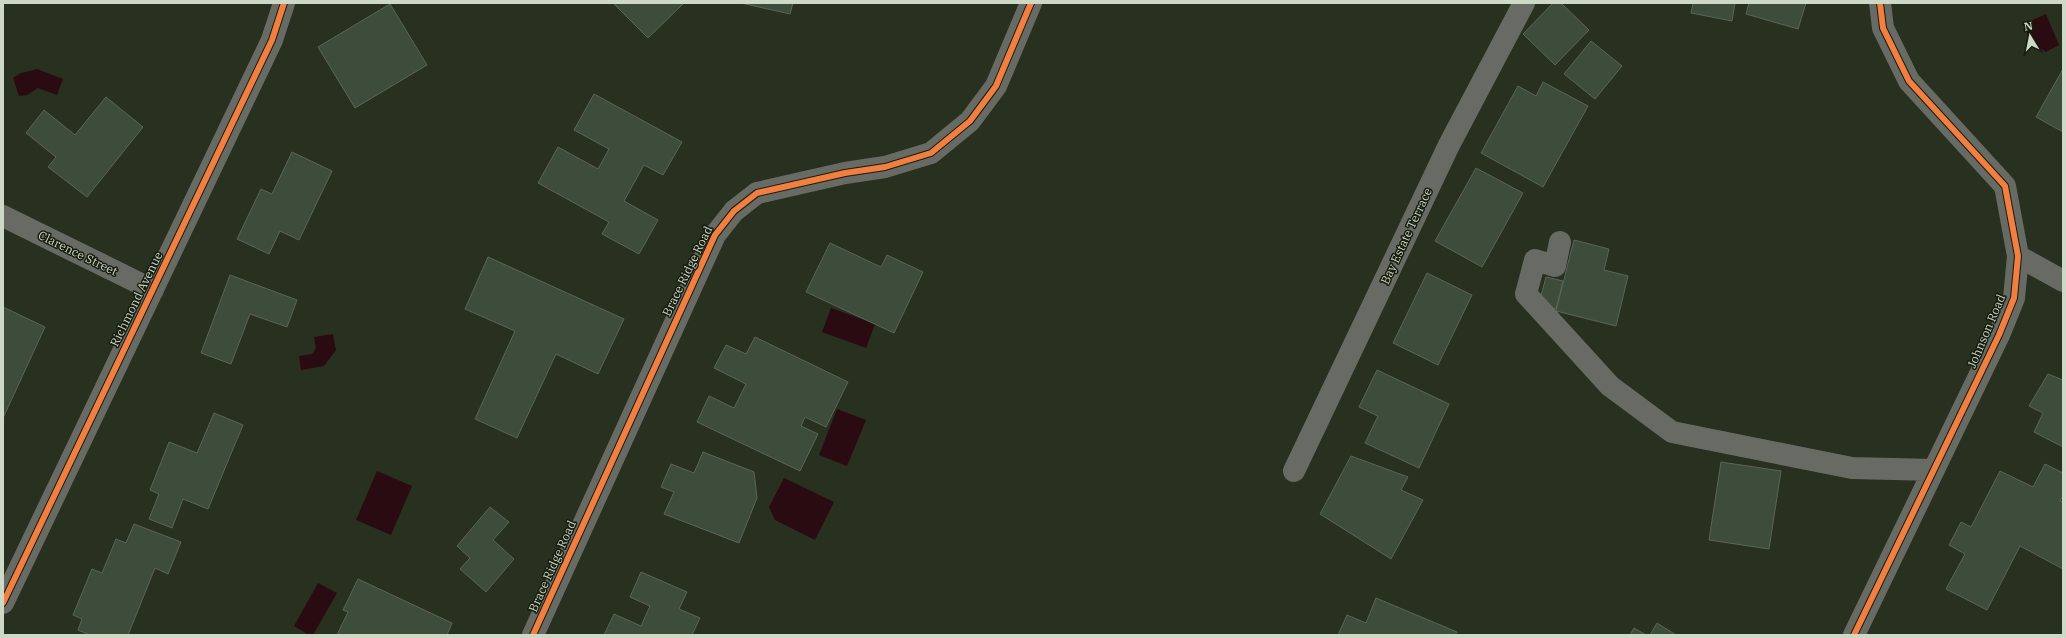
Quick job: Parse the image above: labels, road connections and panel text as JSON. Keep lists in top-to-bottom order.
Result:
{
  "streets": {
    "street": [
      "Bay Estate Terrace",
      "Clarence Street",
      "Brace Ridge Road",
      "Richmond Avenue",
      "Johnson Road"
    ]
  },
  "crossings": [
    ["Clarence Street", "Richmond Avenue"]
  ],
  "north": "top"
}
